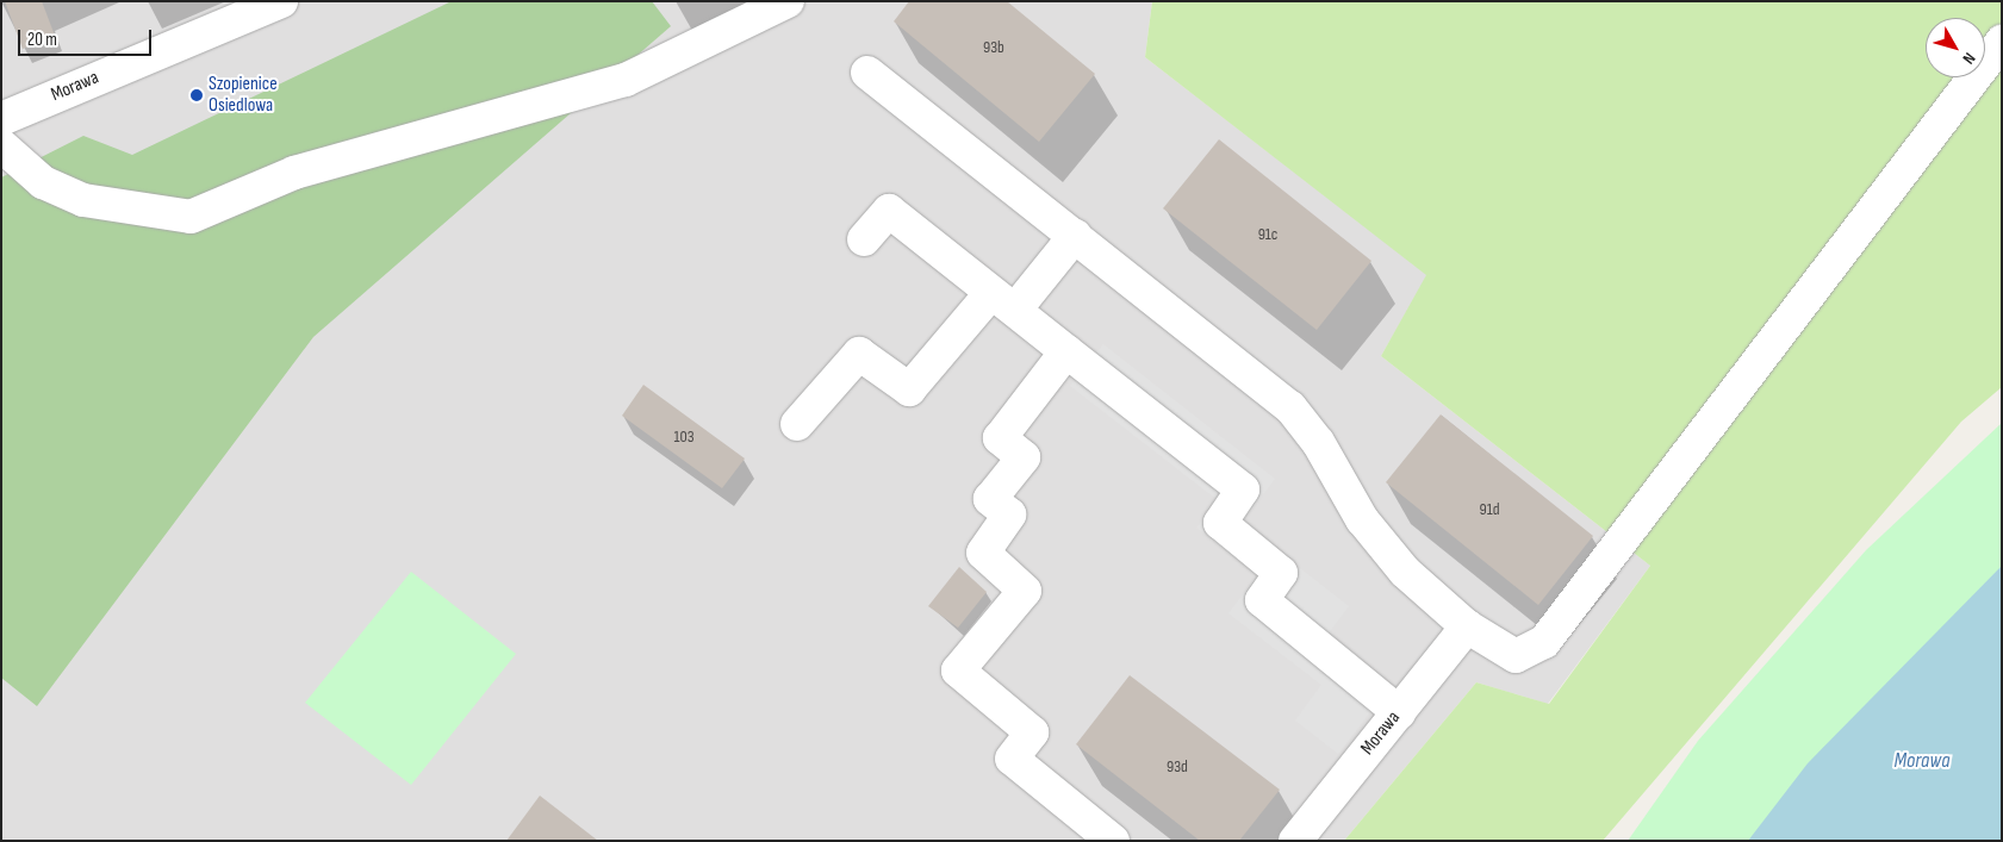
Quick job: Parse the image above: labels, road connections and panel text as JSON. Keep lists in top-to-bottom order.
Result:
{
  "streets": {
    "street": ["Morawa"]
  },
  "water": ["Morawa"],
  "places": ["Szopienice Osiedlowa"],
  "house_numbers": [
    "93b",
    "91c",
    "103",
    "91d",
    "93d"
  ],
  "scale_bar": "20 m",
  "north": "bottom right"
}
